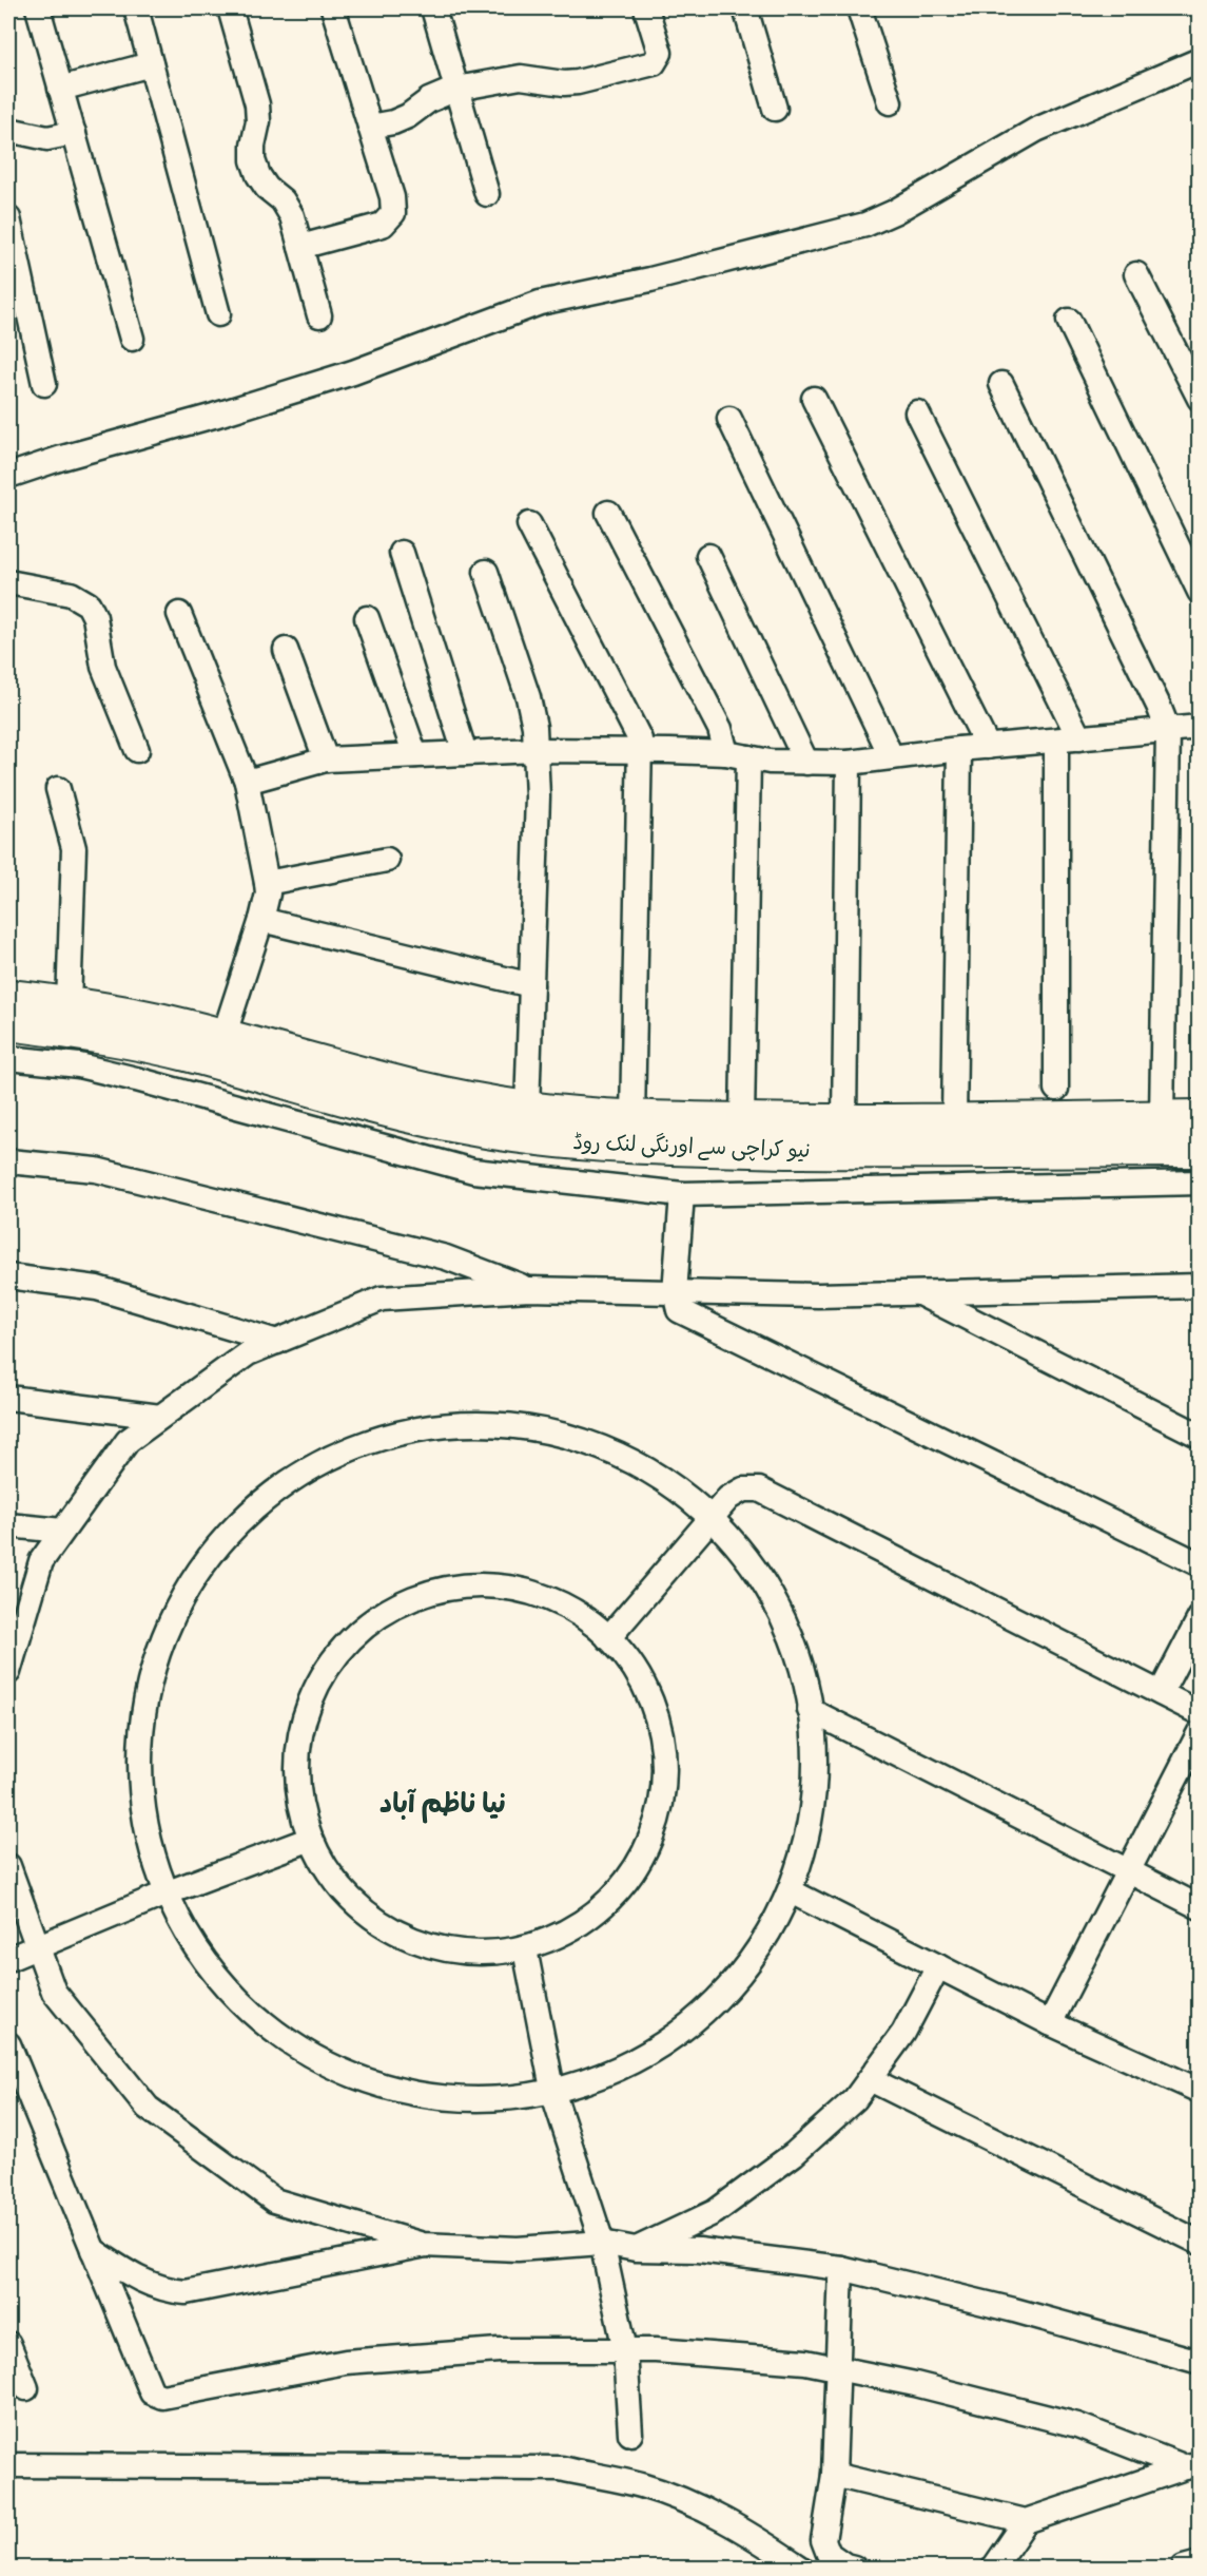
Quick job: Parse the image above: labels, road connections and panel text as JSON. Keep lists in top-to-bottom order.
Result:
{
  "streets": {
    "street": ["نیو کراچی سے اورنگی لنک روڈ"]
  },
  "districts": ["نیا ناظم آباد"]
}
